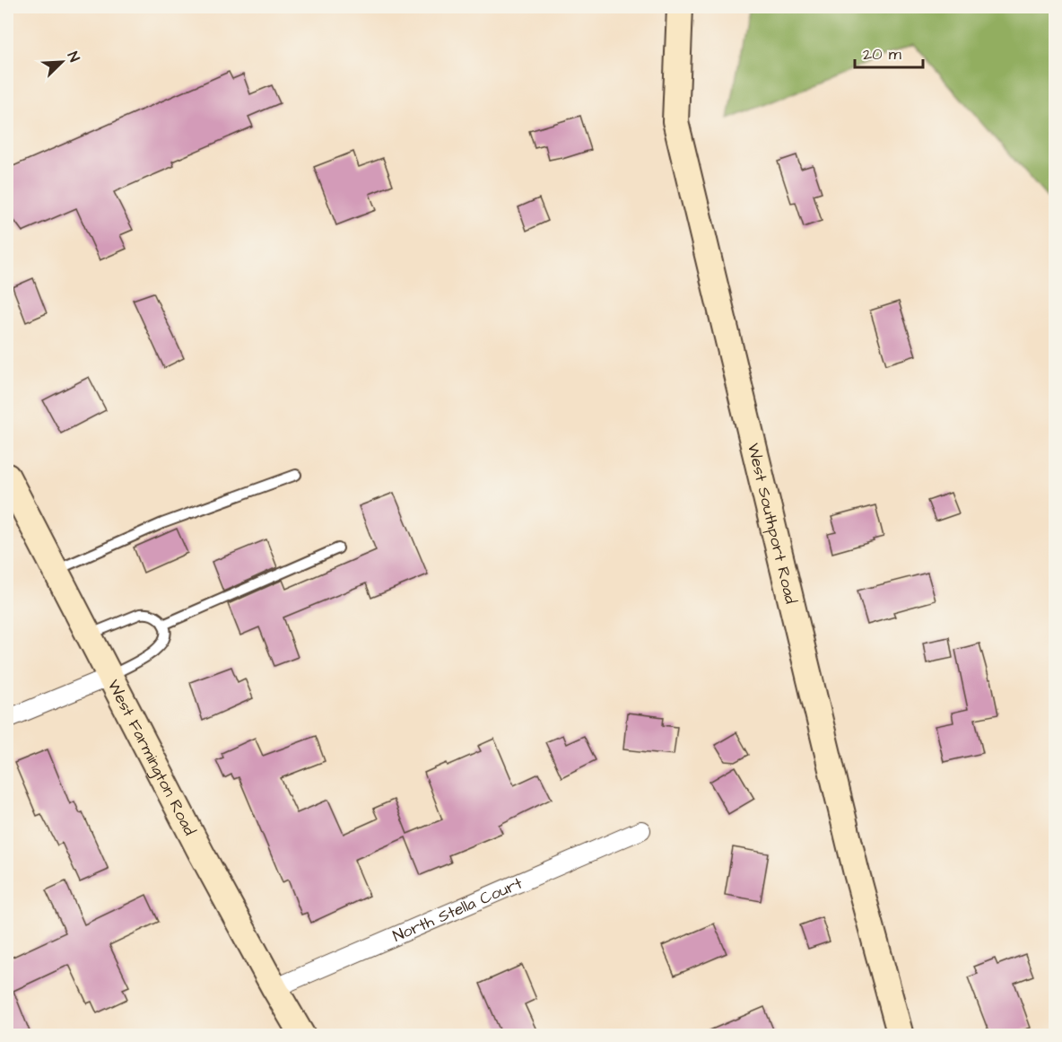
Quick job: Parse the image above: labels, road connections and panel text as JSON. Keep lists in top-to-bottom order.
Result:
{
  "streets": {
    "main road": ["West Southport Road", "West Farmington Road"],
    "street": ["North Stella Court"]
  },
  "crossings": [
    ["West Farmington Road", "North Stella Court"]
  ],
  "scale_bar": "20 m",
  "north": "top right"
}
